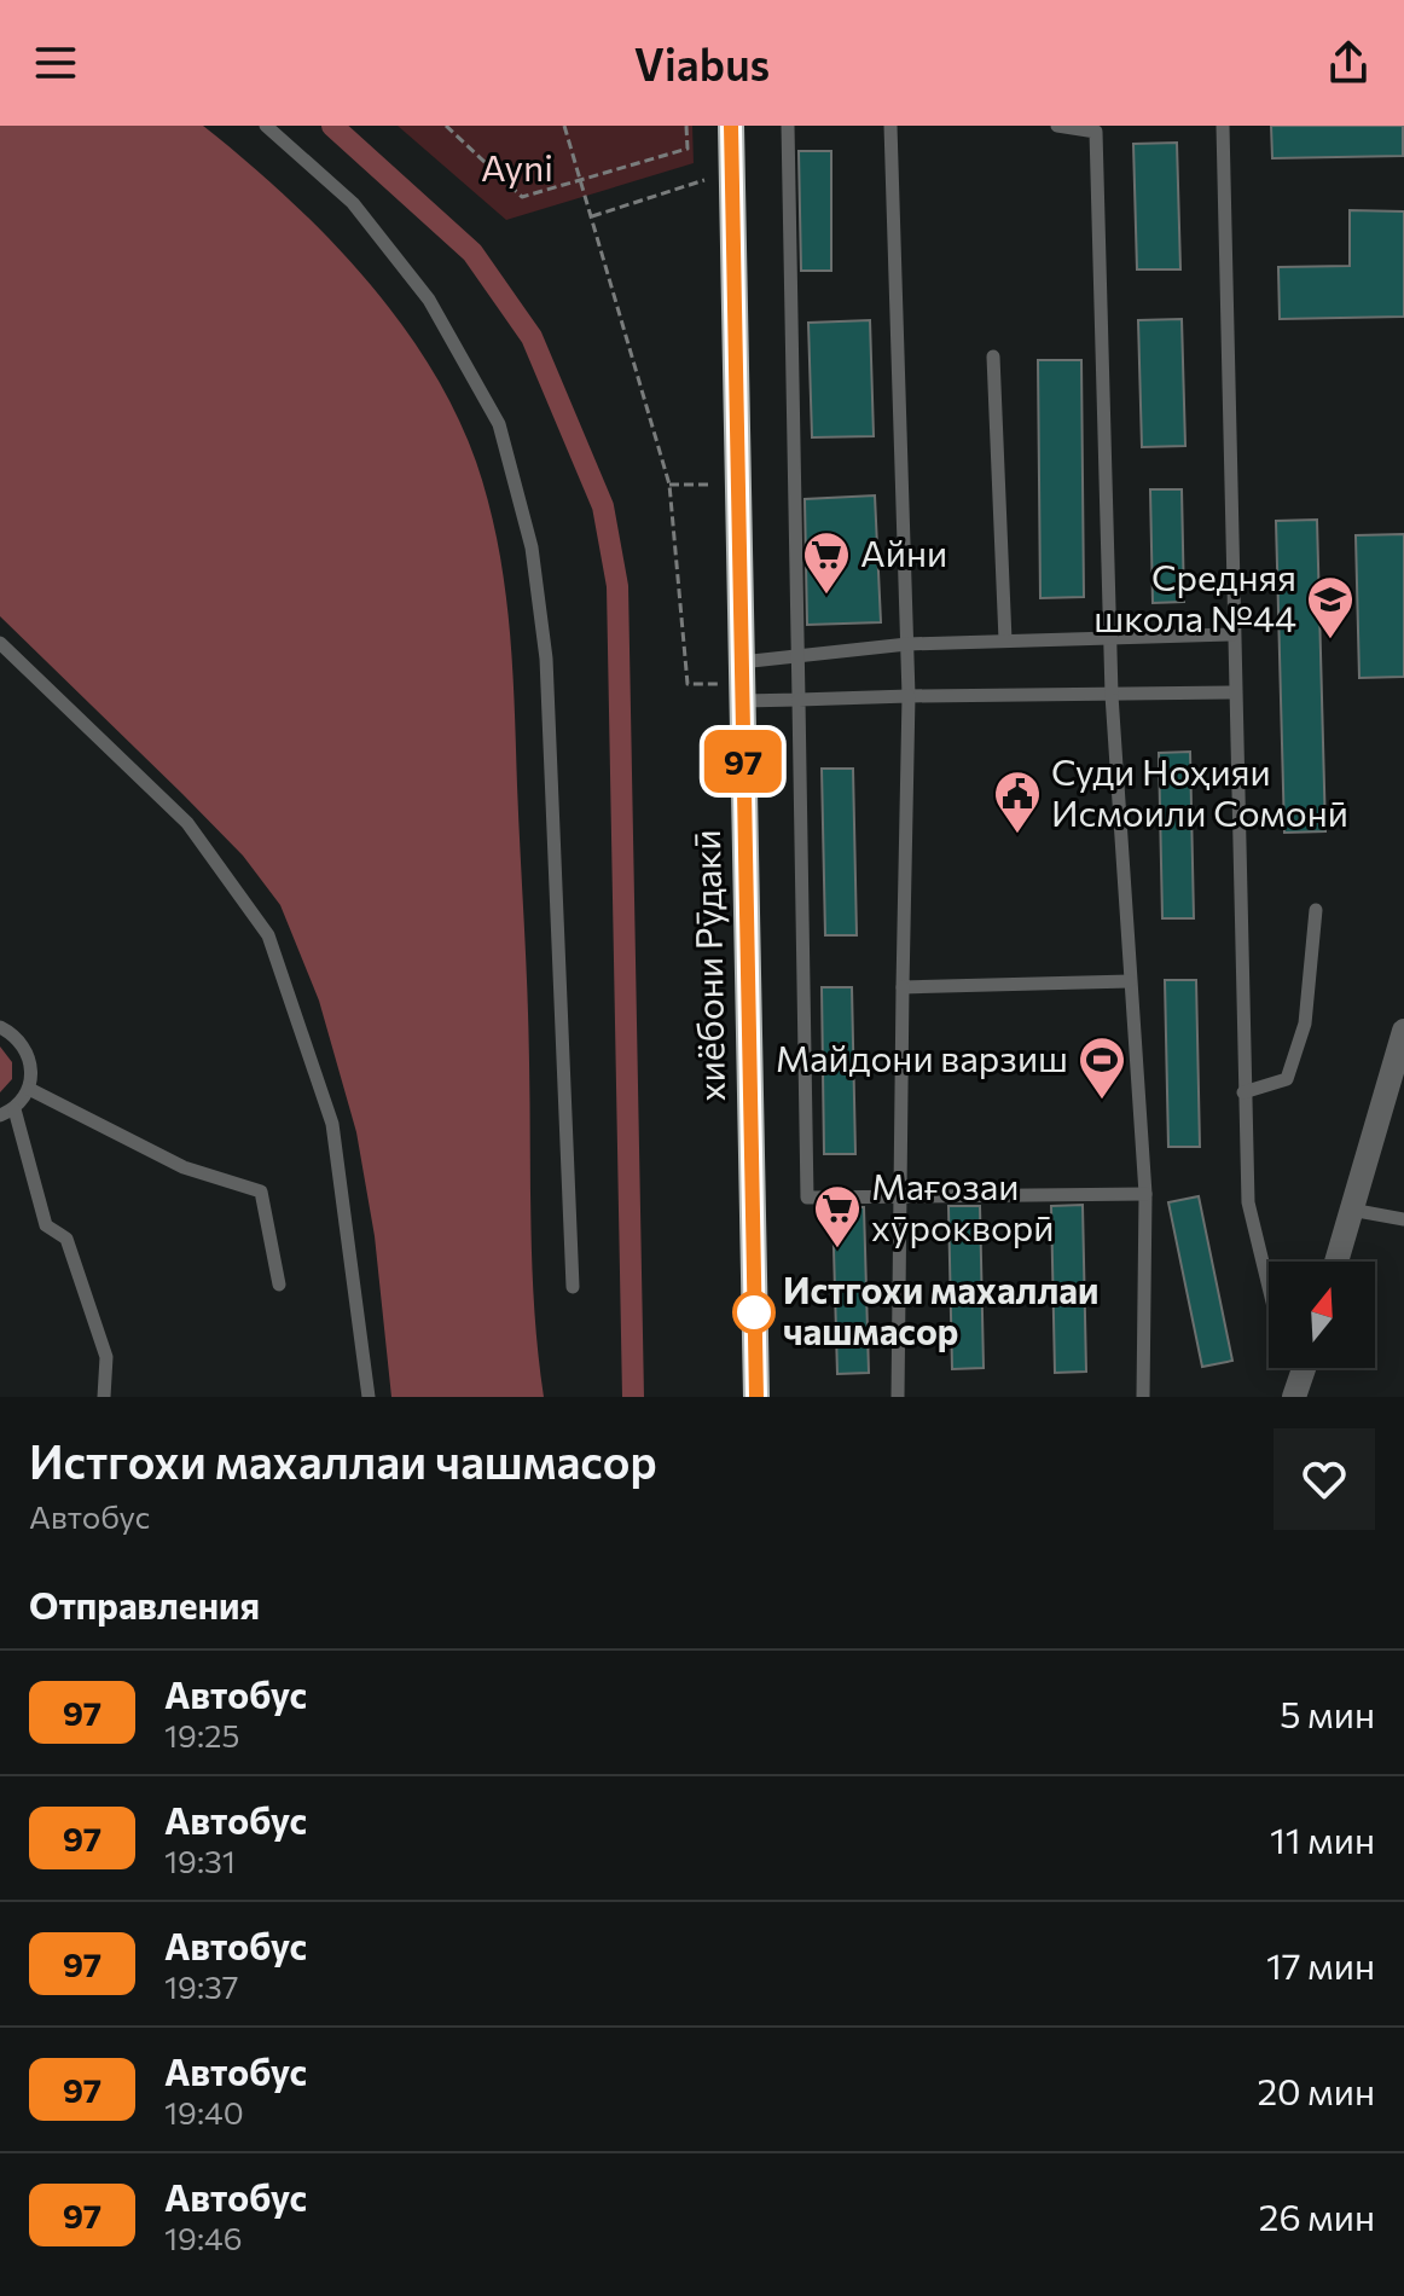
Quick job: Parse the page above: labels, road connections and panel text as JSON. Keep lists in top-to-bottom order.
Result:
{
  "streets": {
    "highway": ["хиёбони Рӯдакӣ"]
  },
  "parks": ["Ayni"],
  "places": {
    "supermarket": ["Айни", "Мағозаи хӯрокворӣ"],
    "school or university": ["Средняя школа №44"],
    "public building": ["Суди Ноҳияи Исмоили Сомонӣ"],
    "sports": ["Майдони варзиш"],
    "other": ["Истгохи махаллаи чашмасор"]
  },
  "lines": ["bus line 97"],
  "north": "top",
  "page": {
    "header": "Viabus",
    "on_map": "97",
    "heading": [
      ["Истгохи махаллаи чашмасор", "Автобус"],
      "Отправления"
    ],
    "list": [
      {
        "mark": "97",
        "name": "Автобус",
        "note": "19:25",
        "value": "5 мин"
      },
      {
        "mark": "97",
        "name": "Автобус",
        "note": "19:31",
        "value": "11 мин"
      },
      {
        "mark": "97",
        "name": "Автобус",
        "note": "19:37",
        "value": "17 мин"
      },
      {
        "mark": "97",
        "name": "Автобус",
        "note": "19:40",
        "value": "20 мин"
      },
      {
        "mark": "97",
        "name": "Автобус",
        "note": "19:46",
        "value": "26 мин"
      }
    ]
  }
}
